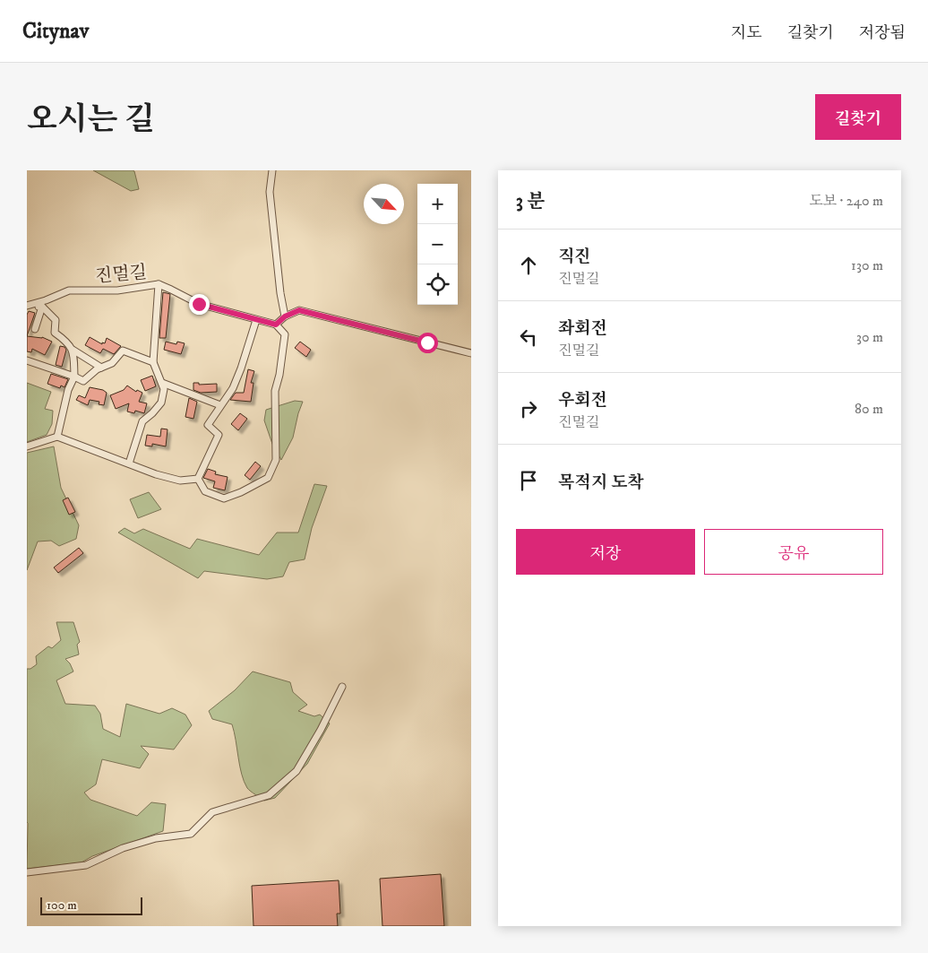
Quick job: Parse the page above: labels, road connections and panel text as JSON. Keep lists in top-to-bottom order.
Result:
{
  "streets": {
    "street": ["진멀길"]
  },
  "scale_bar": "100 m",
  "north": "bottom right",
  "page": {
    "header": "Citynav",
    "nav": ["지도", "길찾기", "저장됨"],
    "title": "오시는 길",
    "buttons": [
      "길찾기",
      ["저장", "공유"]
    ],
    "heading": ["3 분", "도보 · 240 m"],
    "map_buttons": ["+", "−"],
    "list": [
      ["직진", "진멀길", "130 m"],
      ["좌회전", "진멀길", "30 m"],
      ["우회전", "진멀길", "80 m"],
      "목적지 도착"
    ],
    "scale": "100 m"
  }
}
